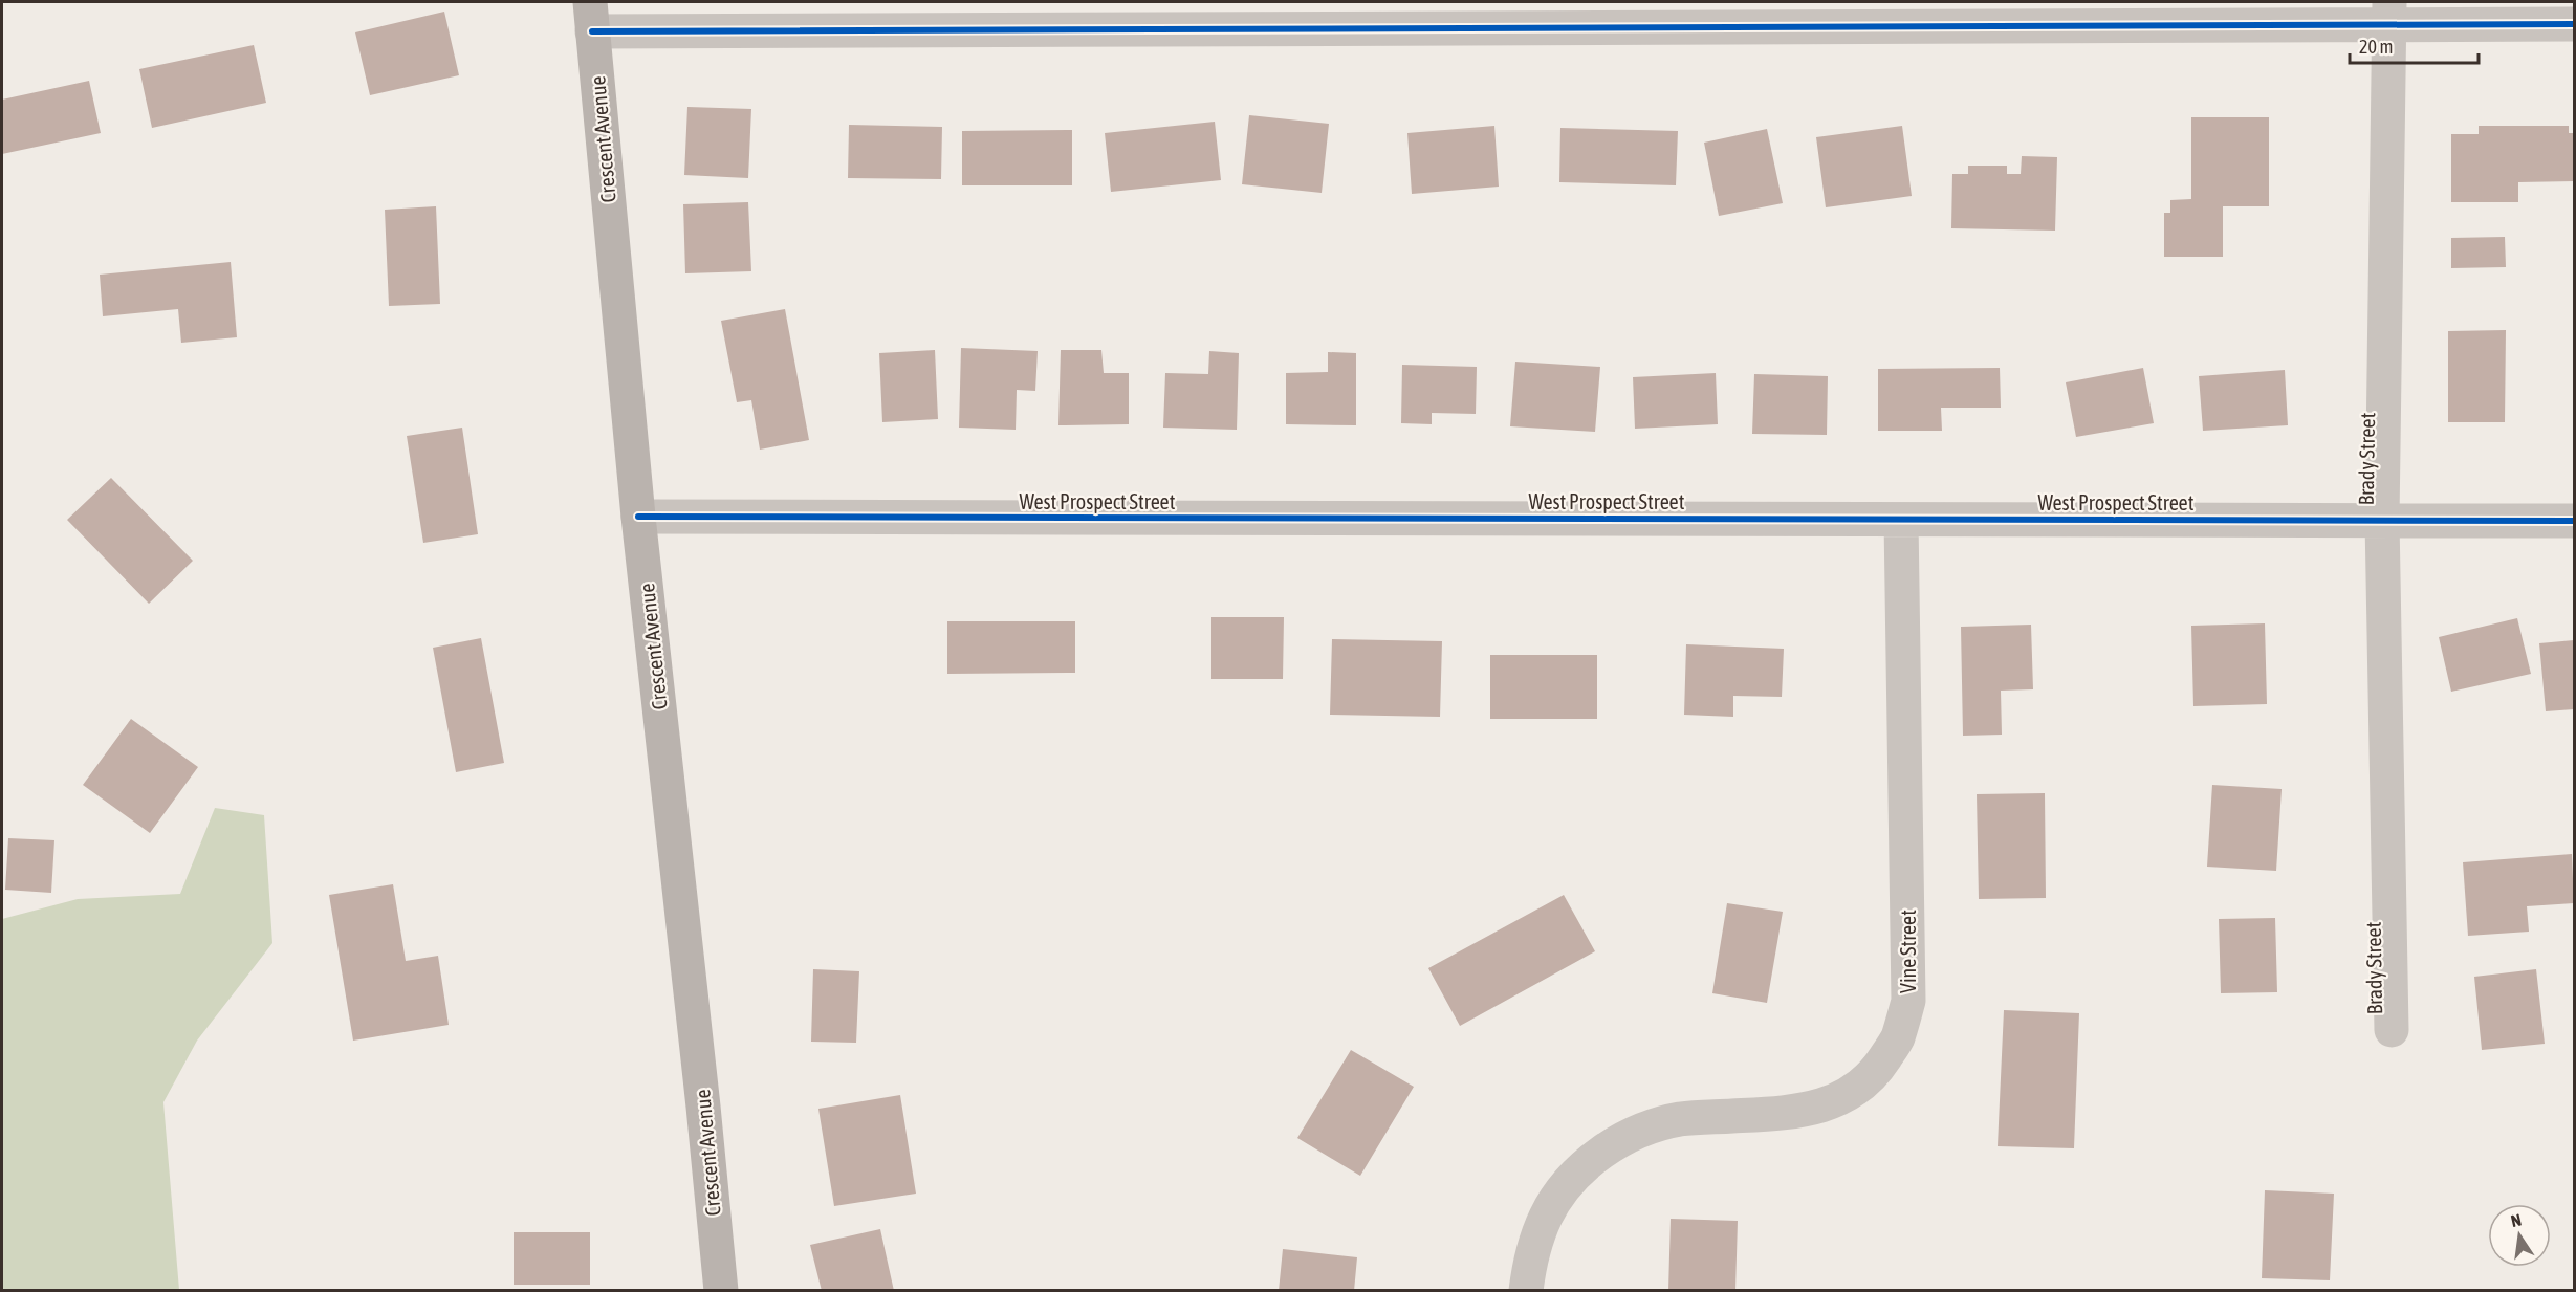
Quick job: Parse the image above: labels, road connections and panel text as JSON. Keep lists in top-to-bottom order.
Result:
{
  "streets": {
    "main road": ["Crescent Avenue"],
    "street": ["Brady Street", "West Prospect Street", "Vine Street"]
  },
  "crossings": [
    ["Crescent Avenue", "West Prospect Street"],
    ["Brady Street", "West Prospect Street"],
    ["West Prospect Street", "Vine Street"]
  ],
  "scale_bar": "20 m",
  "north": "top"
}
